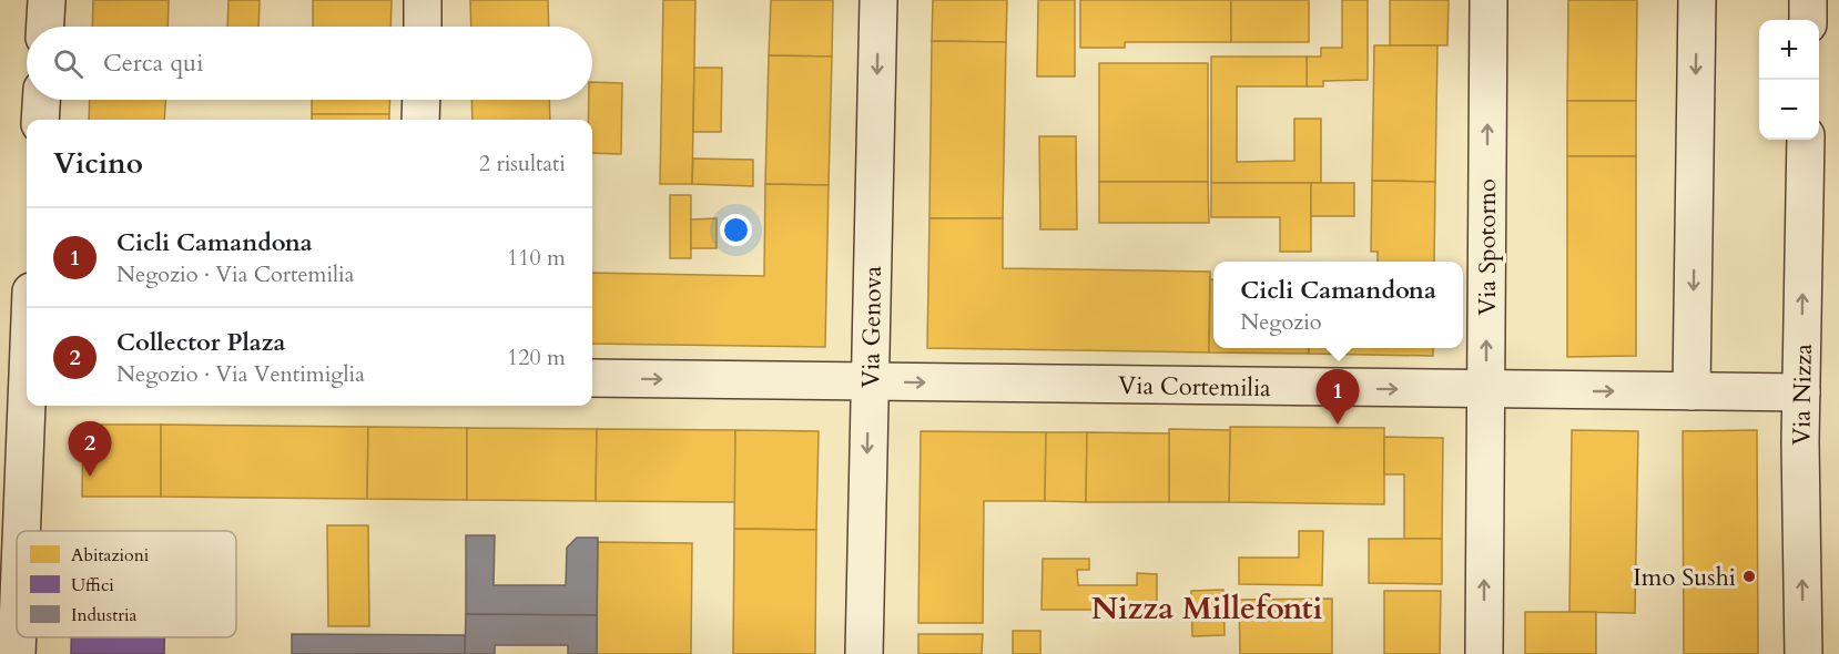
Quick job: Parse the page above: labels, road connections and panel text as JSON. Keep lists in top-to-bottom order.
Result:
{
  "streets": {
    "street": [
      "Via Spotorno",
      "Via Genova",
      "Via Cortemilia",
      "Via Nizza"
    ]
  },
  "crossings": [
    ["Via Spotorno", "Via Cortemilia"],
    ["Via Genova", "Via Cortemilia"],
    ["Via Cortemilia", "Via Nizza"]
  ],
  "one_way": ["Via Genova", "Via Cortemilia"],
  "districts": ["Nizza Millefonti"],
  "places": ["Imo Sushi"],
  "legend": ["Abitazioni", "Uffici", "Industria"],
  "page": {
    "map_buttons": ["+", "−"],
    "search": "Cerca qui",
    "heading": ["Vicino", "2 risultati"],
    "list": [
      {
        "mark": "1",
        "name": "Cicli Camandona",
        "note": "Negozio · Via Cortemilia",
        "value": "110 m"
      },
      {
        "mark": "2",
        "name": "Collector Plaza",
        "note": "Negozio · Via Ventimiglia",
        "value": "120 m"
      }
    ],
    "popup": ["Cicli Camandona", "Negozio"],
    "pins": ["1", "2"]
  }
}
